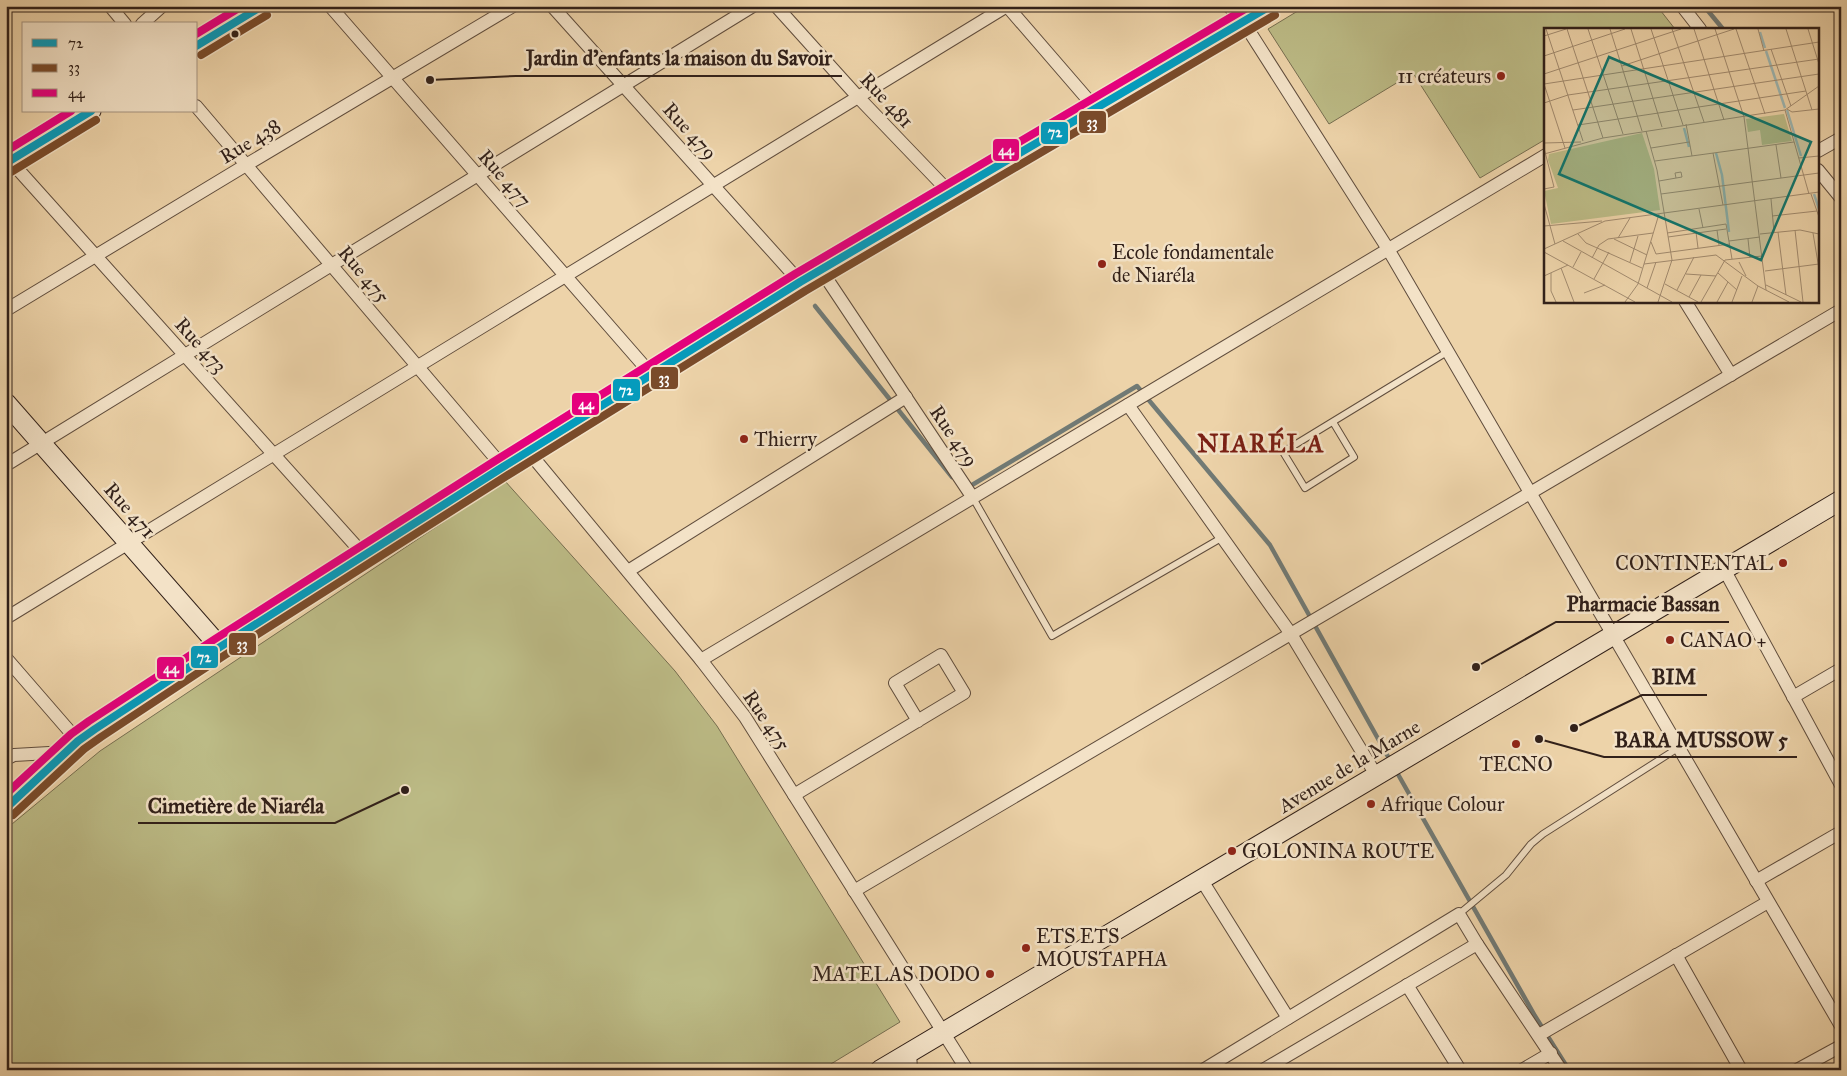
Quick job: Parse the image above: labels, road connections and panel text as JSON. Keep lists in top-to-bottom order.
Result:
{
  "streets": {
    "street": [
      "Rue 481",
      "Rue 479",
      "Rue 438",
      "Rue 477",
      "Rue 475",
      "Rue 473",
      "Rue 471",
      "Avenue de la Marne"
    ]
  },
  "crossings": [
    ["Rue 438", "Rue 477"],
    ["Rue 438", "Rue 475"],
    ["Rue 438", "Rue 473"],
    ["Rue 475", "Avenue de la Marne"]
  ],
  "districts": ["NIARÉLA"],
  "places": [
    "11 créateurs",
    "Jardin d'enfants la maison du Savoir",
    "Ecole fondamentale de Niaréla",
    "Thierry",
    "CONTINENTAL",
    "CANAO +",
    "Pharmacie Bassan",
    "BIM",
    "BARA MUSSOW 5",
    "TECNO",
    "Cimetière de Niaréla",
    "Afrique Colour",
    "GOLONINA ROUTE",
    "ETS ETS MOUSTAPHA",
    "MATELAS DODO"
  ],
  "lines": ["transit line 72", "transit line 44", "transit line 33"],
  "legend": ["72", "33", "44"]
}
